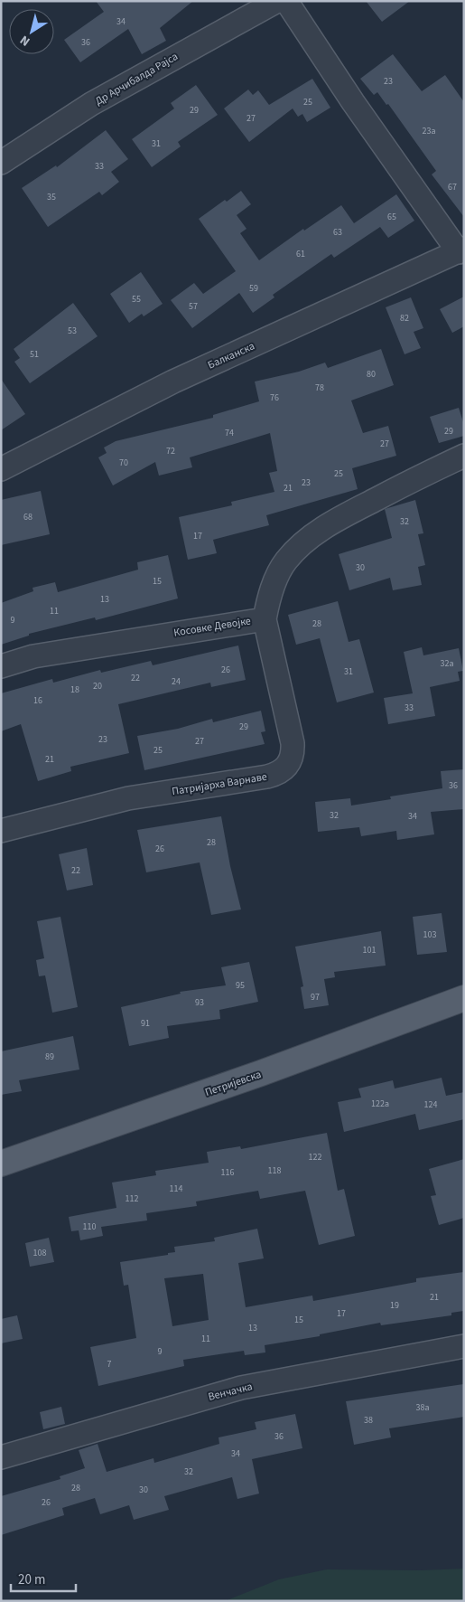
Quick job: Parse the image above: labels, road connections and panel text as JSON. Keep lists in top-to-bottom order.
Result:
{
  "streets": {
    "main road": ["Петријевска"],
    "street": [
      "Др Арчибалда Рајса",
      "Балканска",
      "Косовке Девојке",
      "Патријарха Варнаве",
      "Венчачка"
    ]
  },
  "crossings": [
    ["Косовке Девојке", "Патријарха Варнаве"]
  ],
  "house_numbers": [
    "34",
    "36",
    "23",
    "25",
    "29",
    "27",
    "23a",
    "31",
    "33",
    "67",
    "35",
    "65",
    "63",
    "61",
    "59",
    "55",
    "57",
    "82",
    "53",
    "51",
    "80",
    "78",
    "76",
    "29",
    "74",
    "27",
    "72",
    "70",
    "25",
    "23",
    "21",
    "68",
    "32",
    "17",
    "30",
    "15",
    "13",
    "11",
    "9",
    "28",
    "32a",
    "26",
    "31",
    "22",
    "24",
    "20",
    "18",
    "16",
    "33",
    "29",
    "23",
    "27",
    "25",
    "21",
    "36",
    "32",
    "34",
    "28",
    "26",
    "22",
    "103",
    "101",
    "95",
    "97",
    "93",
    "91",
    "89",
    "122a",
    "124",
    "122",
    "118",
    "116",
    "114",
    "112",
    "110",
    "108",
    "21",
    "19",
    "17",
    "15",
    "13",
    "11",
    "9",
    "7",
    "38a",
    "38",
    "36",
    "34",
    "32",
    "28",
    "30",
    "26"
  ],
  "scale_bar": "20 m",
  "north": "bottom left"
}
